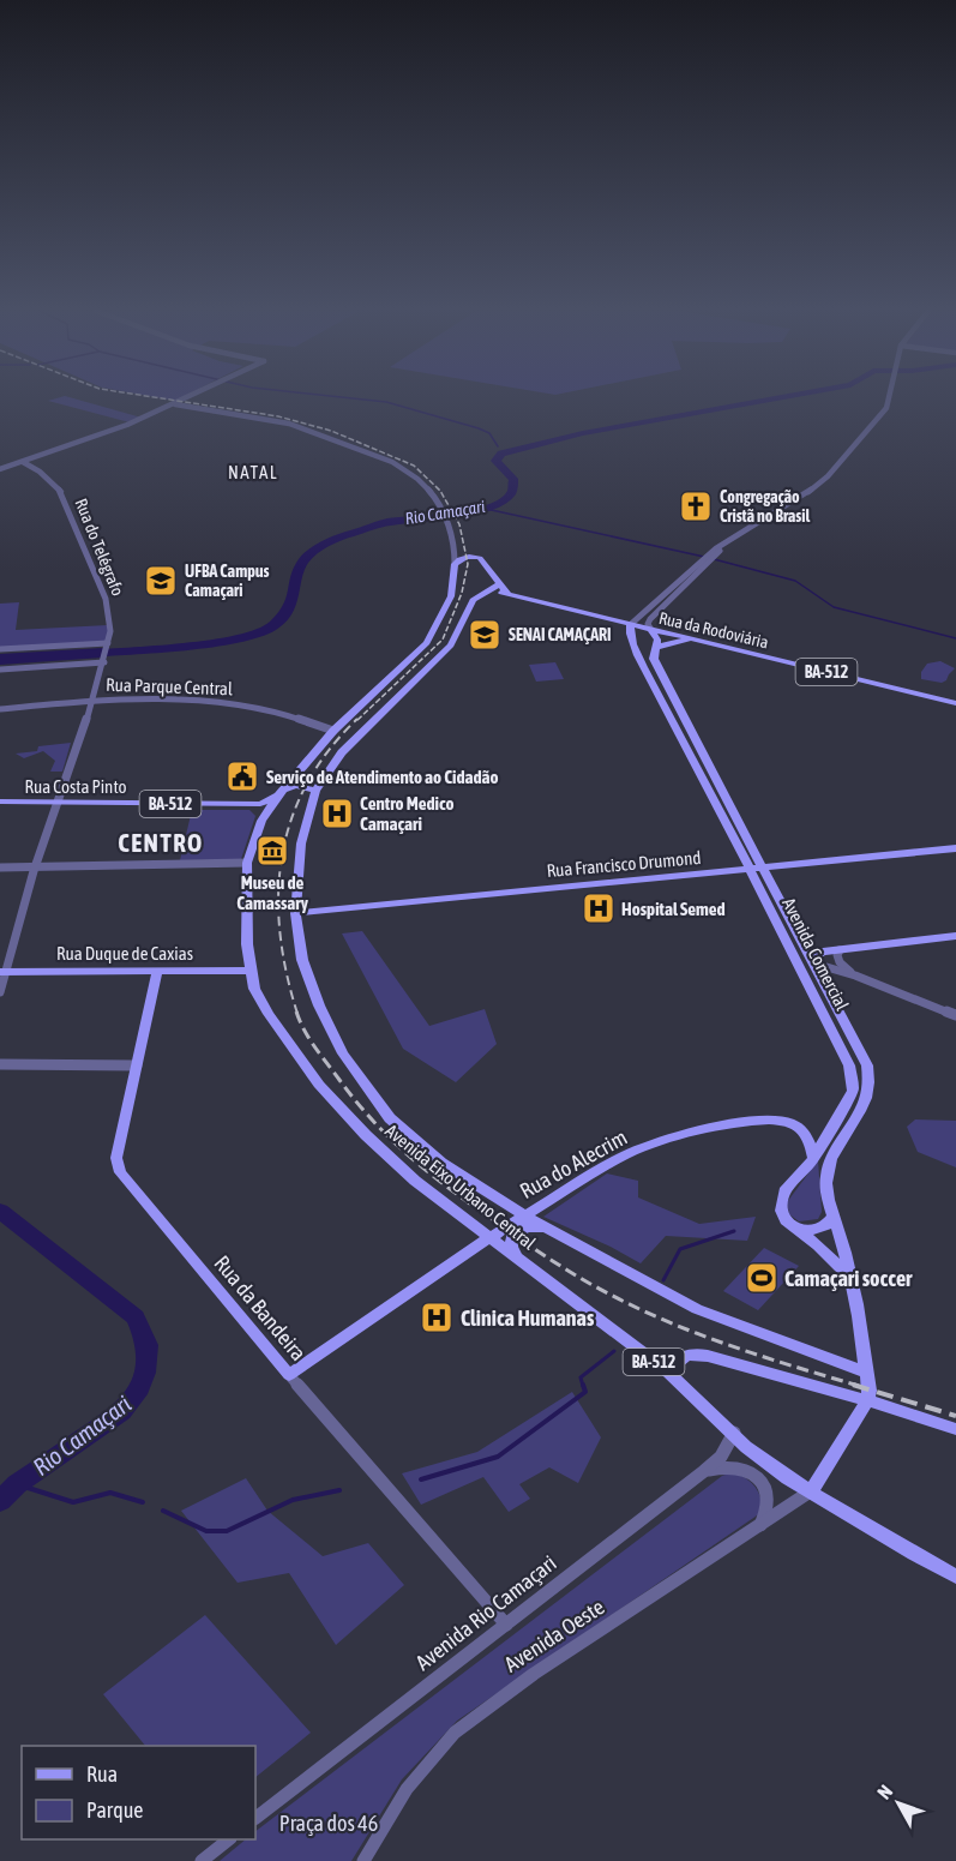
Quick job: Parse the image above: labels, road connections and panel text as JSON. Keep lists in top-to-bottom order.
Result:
{
  "streets": {
    "main road": [
      "Rua da Rodoviária",
      "BA-512",
      "Rua Costa Pinto",
      "Rua Francisco Drumond",
      "Rua Duque de Caxias",
      "Avenida Comercial",
      "Rua do Alecrim",
      "Avenida Eixo Urbano Central",
      "Rua da Bandeira"
    ],
    "street": [
      "Rua do Telégrafo",
      "Rua Parque Central",
      "Avenida Rio Camaçari",
      "Avenida Oeste"
    ]
  },
  "crossings": [
    ["Rua do Telégrafo", "Rua Parque Central"],
    ["Rua do Telégrafo", "Rua Costa Pinto"],
    ["Rua do Telégrafo", "Rua Duque de Caxias"],
    ["Rua da Rodoviária", "Avenida Comercial"],
    ["Rua Parque Central", "Avenida Eixo Urbano Central"],
    ["Rua Costa Pinto", "Avenida Eixo Urbano Central"],
    ["Rua Francisco Drumond", "Avenida Comercial"],
    ["Rua Francisco Drumond", "Avenida Eixo Urbano Central"],
    ["Rua Duque de Caxias", "Avenida Eixo Urbano Central"],
    ["Rua Duque de Caxias", "Rua da Bandeira"],
    ["Avenida Comercial", "Rua do Alecrim"],
    ["Avenida Comercial", "Avenida Eixo Urbano Central"],
    ["Rua do Alecrim", "Avenida Eixo Urbano Central"],
    ["Rua do Alecrim", "Rua da Bandeira"],
    ["Avenida Eixo Urbano Central", "Avenida Rio Camaçari"],
    ["Avenida Eixo Urbano Central", "Avenida Oeste"],
    ["Rua da Bandeira", "Avenida Rio Camaçari"]
  ],
  "districts": ["NATAL", "CENTRO"],
  "water": ["Rio Camaçari"],
  "parks": ["Praça dos 46"],
  "places": {
    "church": ["Congregação Cristã no Brasil"],
    "school or university": ["UFBA Campus Camaçari", "SENAI CAMAÇARI"],
    "public building": ["Serviço de Atendimento ao Cidadão"],
    "hospital": ["Centro Medico Camaçari", "Hospital Semed", "Clinica Humanas"],
    "museum": ["Museu de Camassary"],
    "sports": ["Camaçari soccer"]
  },
  "legend": ["Rua", "Parque"],
  "north": "top left"
}
